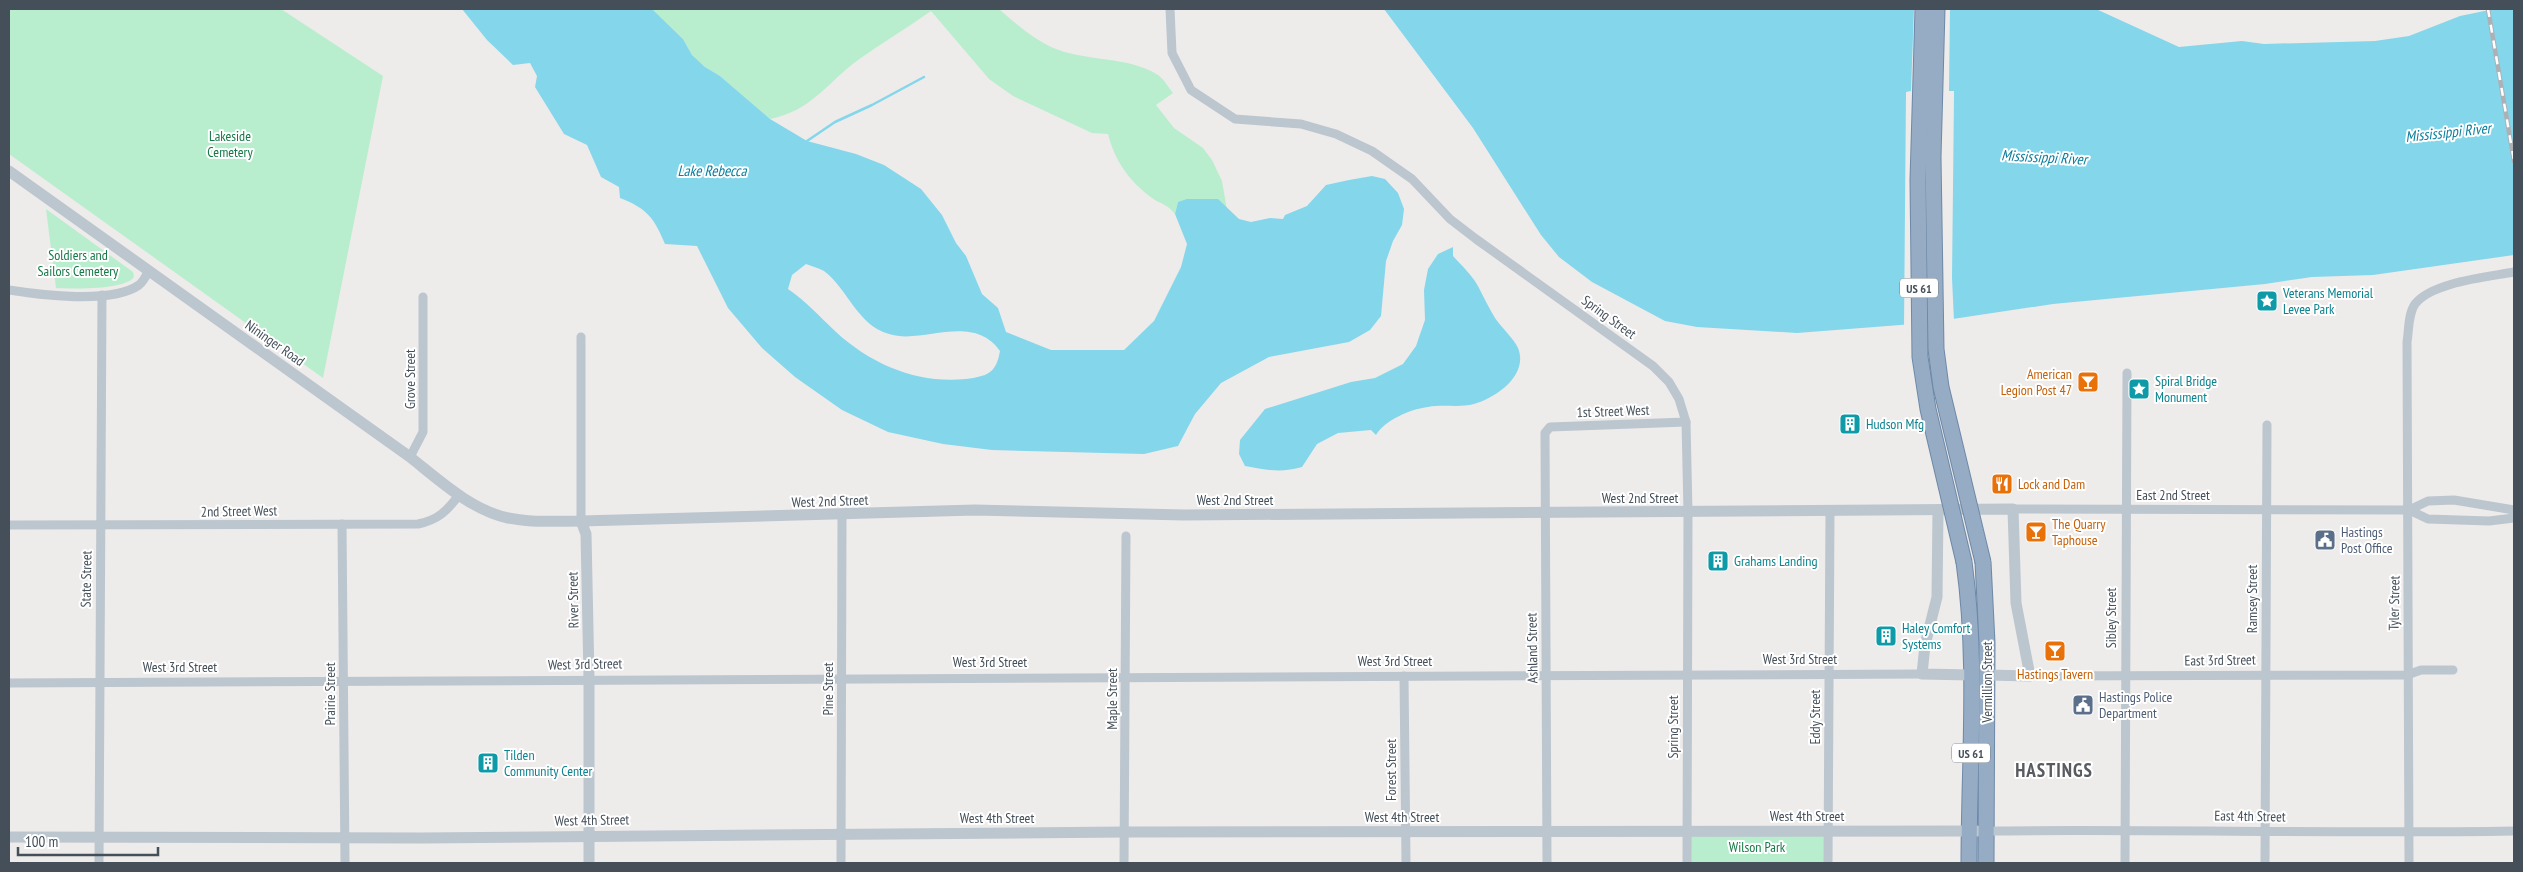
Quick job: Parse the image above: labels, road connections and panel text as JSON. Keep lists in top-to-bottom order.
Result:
{
  "streets": {
    "highway": ["US 61", "Vermillion Street"],
    "street": [
      "Spring Street",
      "Nininger Road",
      "Grove Street",
      "1st Street West",
      "East 2nd Street",
      "West 2nd Street",
      "2nd Street West",
      "State Street",
      "Ramsey Street",
      "River Street",
      "Tyler Street",
      "Sibley Street",
      "Ashland Street",
      "West 3rd Street",
      "East 3rd Street",
      "Pine Street",
      "Prairie Street",
      "Maple Street",
      "Eddy Street",
      "Forest Street",
      "West 4th Street",
      "East 4th Street"
    ]
  },
  "crossings": [
    ["Spring Street", "1st Street West"],
    ["Spring Street", "West 2nd Street"],
    ["Spring Street", "West 3rd Street"],
    ["Spring Street", "West 4th Street"],
    ["Nininger Road", "Grove Street"],
    ["Nininger Road", "West 2nd Street"],
    ["Nininger Road", "2nd Street West"],
    ["1st Street West", "Ashland Street"],
    ["East 2nd Street", "West 2nd Street"],
    ["East 2nd Street", "Ramsey Street"],
    ["East 2nd Street", "Tyler Street"],
    ["East 2nd Street", "Sibley Street"],
    ["West 2nd Street", "River Street"],
    ["West 2nd Street", "Ashland Street"],
    ["West 2nd Street", "Pine Street"],
    ["West 2nd Street", "Eddy Street"],
    ["2nd Street West", "State Street"],
    ["2nd Street West", "Prairie Street"],
    ["State Street", "West 3rd Street"],
    ["State Street", "West 4th Street"],
    ["Ramsey Street", "East 3rd Street"],
    ["Ramsey Street", "East 4th Street"],
    ["River Street", "West 3rd Street"],
    ["River Street", "West 4th Street"],
    ["Tyler Street", "East 3rd Street"],
    ["Tyler Street", "East 4th Street"],
    ["Sibley Street", "East 3rd Street"],
    ["Sibley Street", "East 4th Street"],
    ["Ashland Street", "West 3rd Street"],
    ["Ashland Street", "West 4th Street"],
    ["West 3rd Street", "Vermillion Street"],
    ["West 3rd Street", "Pine Street"],
    ["West 3rd Street", "Prairie Street"],
    ["West 3rd Street", "Maple Street"],
    ["West 3rd Street", "Eddy Street"],
    ["West 3rd Street", "Forest Street"],
    ["East 3rd Street", "Vermillion Street"],
    ["Vermillion Street", "West 4th Street"],
    ["Vermillion Street", "East 4th Street"],
    ["Pine Street", "West 4th Street"],
    ["Prairie Street", "West 4th Street"],
    ["Maple Street", "West 4th Street"],
    ["Eddy Street", "West 4th Street"],
    ["Forest Street", "West 4th Street"],
    ["West 4th Street", "East 4th Street"]
  ],
  "districts": ["HASTINGS"],
  "water": ["Mississippi River", "Lake Rebecca"],
  "parks": ["Lakeside Cemetery", "Soldiers and Sailors Cemetery", "Wilson Park"],
  "places": {
    "place": ["Veterans Memorial Levee Park", "Spiral Bridge Monument"],
    "bar": ["American Legion Post 47", "The Quarry Taphouse", "Hastings Tavern"],
    "building": [
      "Hudson Mfg",
      "Grahams Landing",
      "Haley Comfort Systems",
      "Tilden Community Center"
    ],
    "restaurant": ["Lock and Dam"],
    "public building": ["Hastings Post Office", "Hastings Police Department"]
  },
  "scale_bar": "100 m"
}
